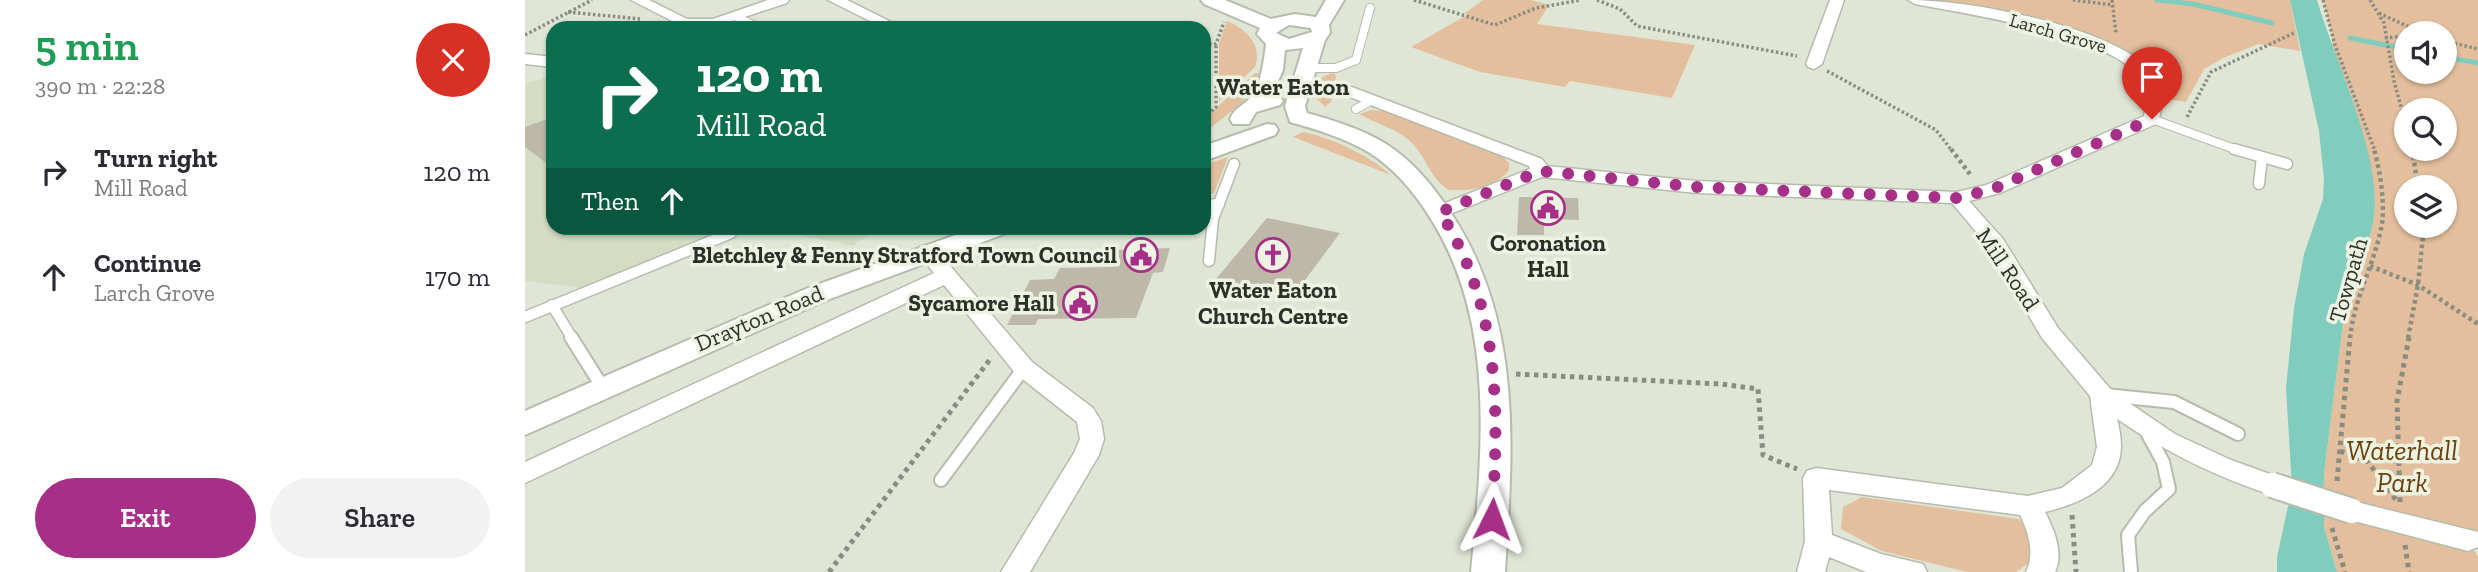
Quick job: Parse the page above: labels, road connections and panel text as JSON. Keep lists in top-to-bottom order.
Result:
{
  "streets": {
    "street": ["Larch Grove", "Mill Road", "Drayton Road"],
    "path": ["Towpath"]
  },
  "districts": ["Water Eaton"],
  "parks": ["Waterhall Park"],
  "places": {
    "public building": ["Coronation Hall", "Bletchley & Fenny Stratford Town Council", "Sycamore Hall"],
    "church": ["Water Eaton Church Centre"]
  },
  "page": {
    "heading": ["5 min", "390 m · 22:28"],
    "turn": ["120 m", "Mill Road"],
    "list": [
      {
        "name": "Turn right",
        "note": "Mill Road",
        "value": "120 m"
      },
      {
        "name": "Continue",
        "note": "Larch Grove",
        "value": "170 m"
      }
    ],
    "then": "Then",
    "buttons": ["Exit", "Share"]
  }
}
